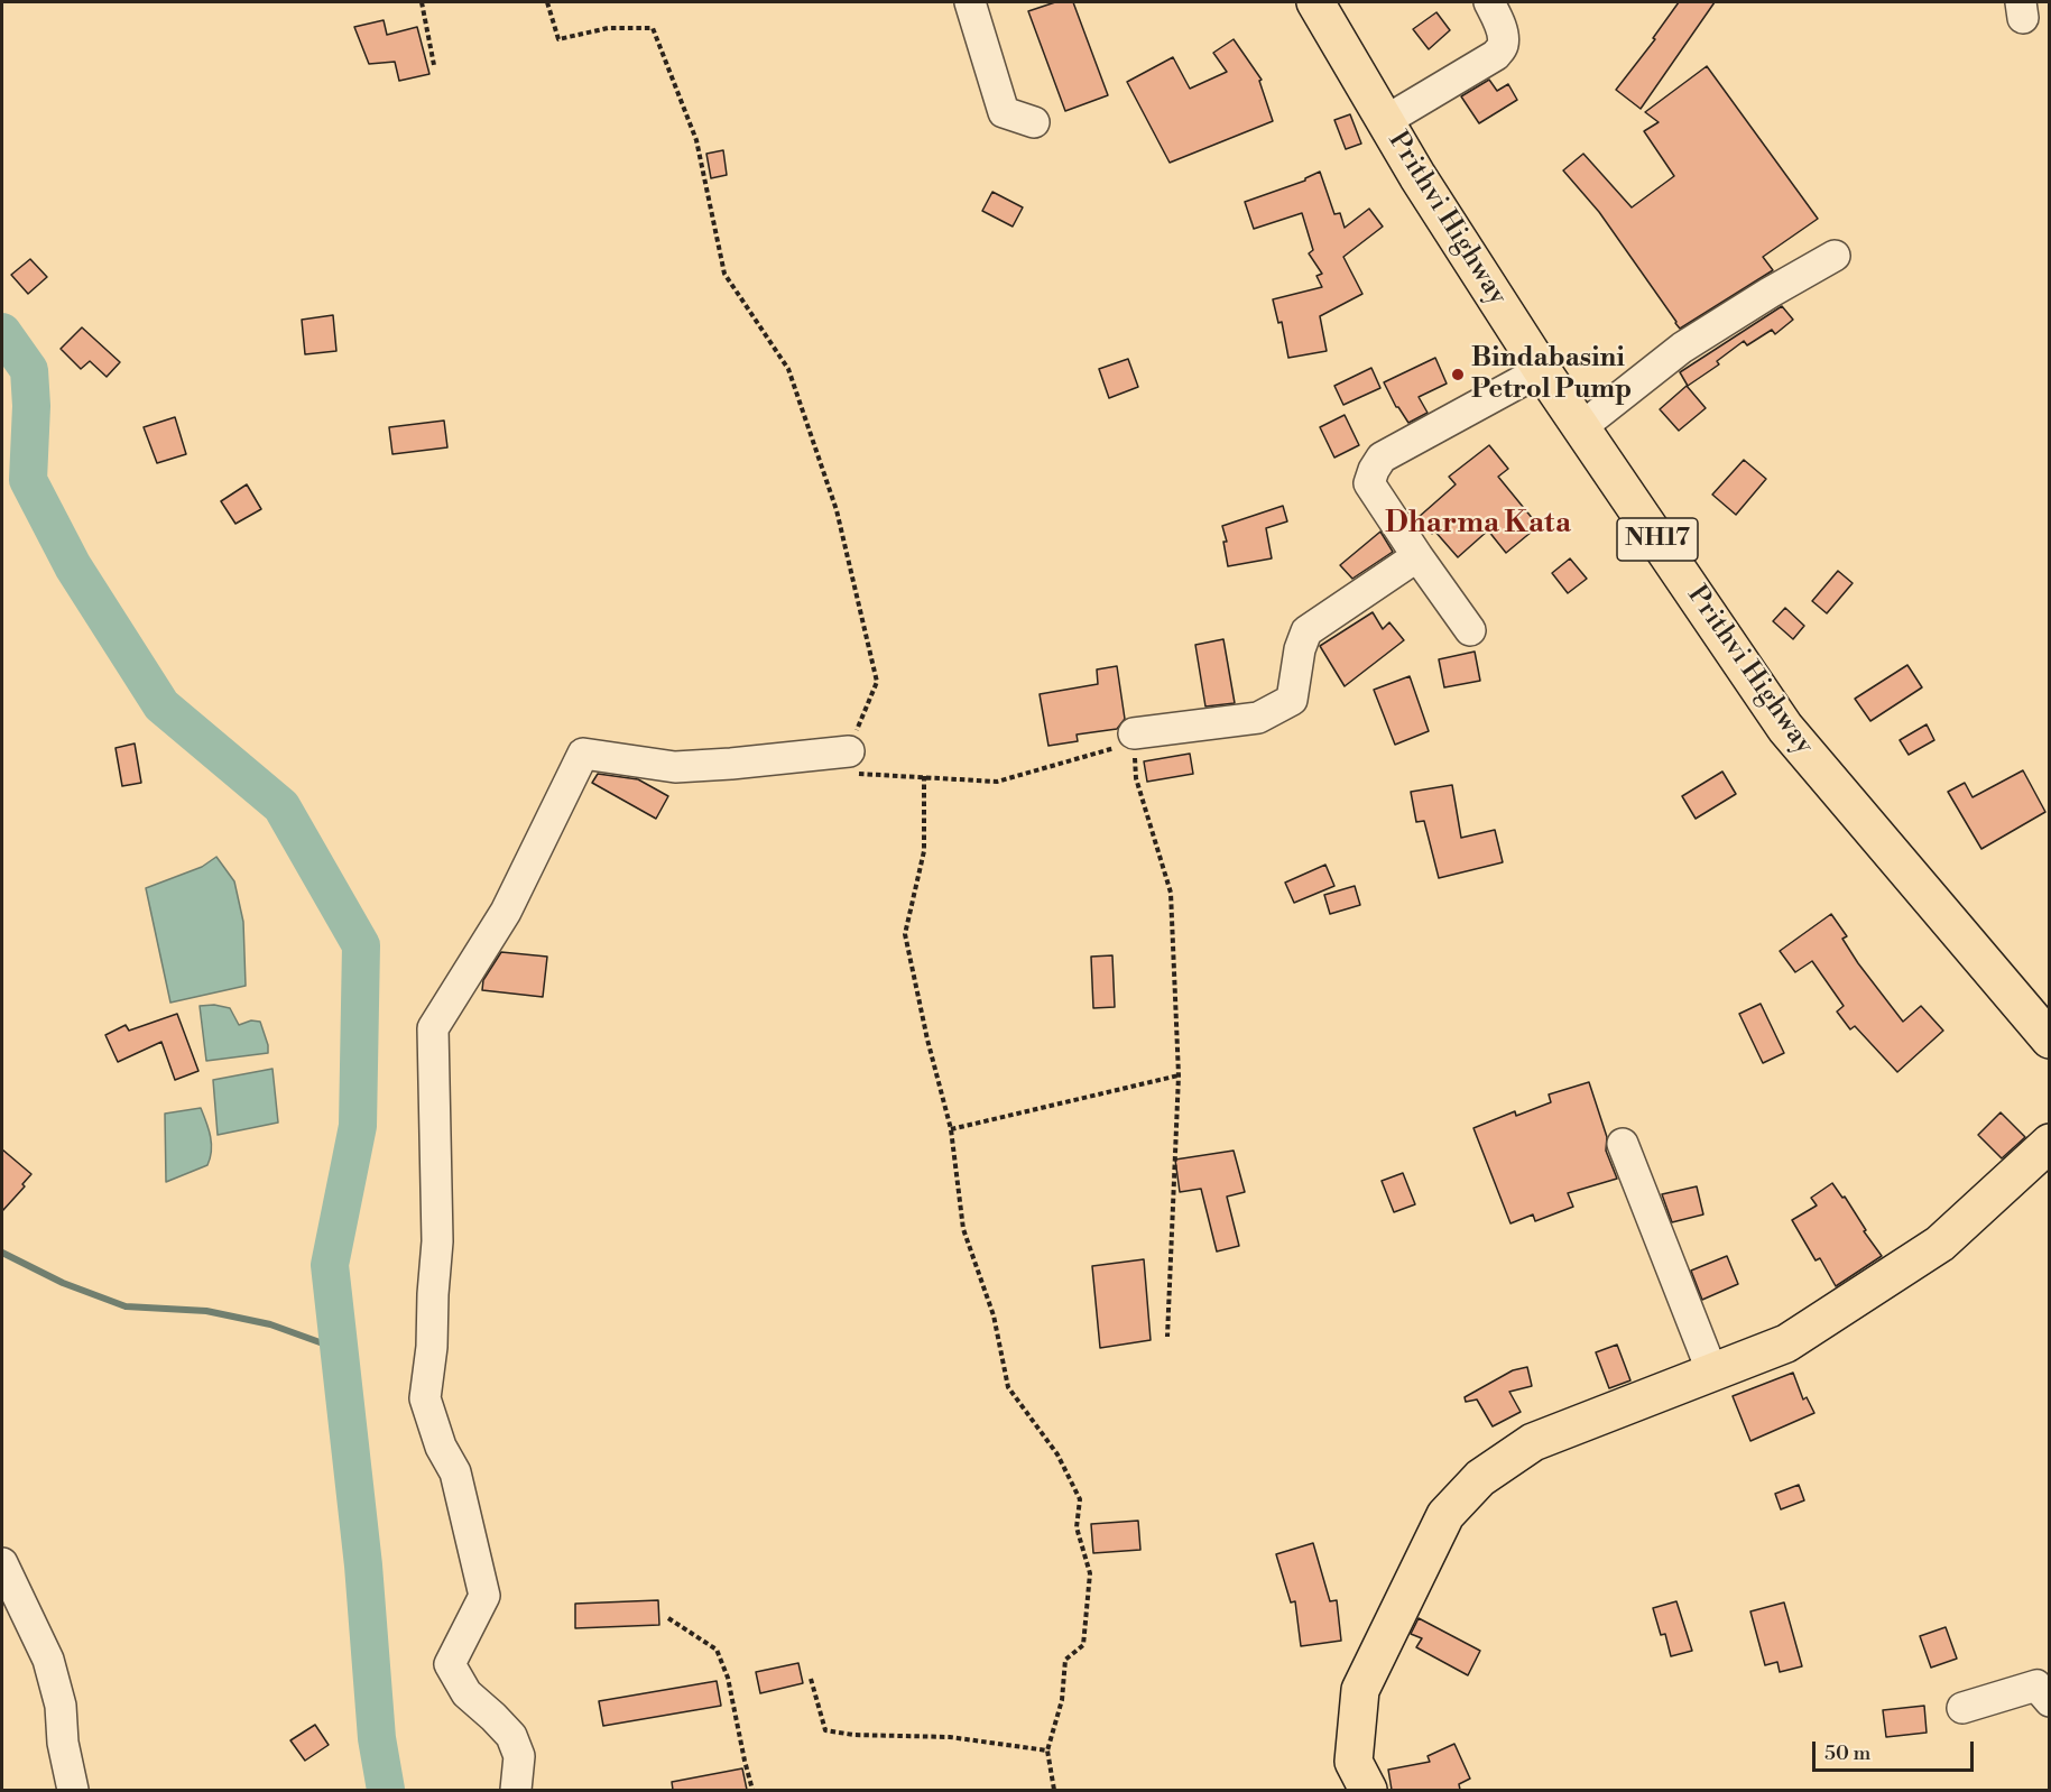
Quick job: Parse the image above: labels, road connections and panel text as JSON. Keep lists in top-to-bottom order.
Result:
{
  "streets": {
    "main road": ["Prithvi Highway", "NH17"]
  },
  "districts": ["Dharma Kata"],
  "places": ["Bindabasini Petrol Pump"],
  "scale_bar": "50 m"
}
